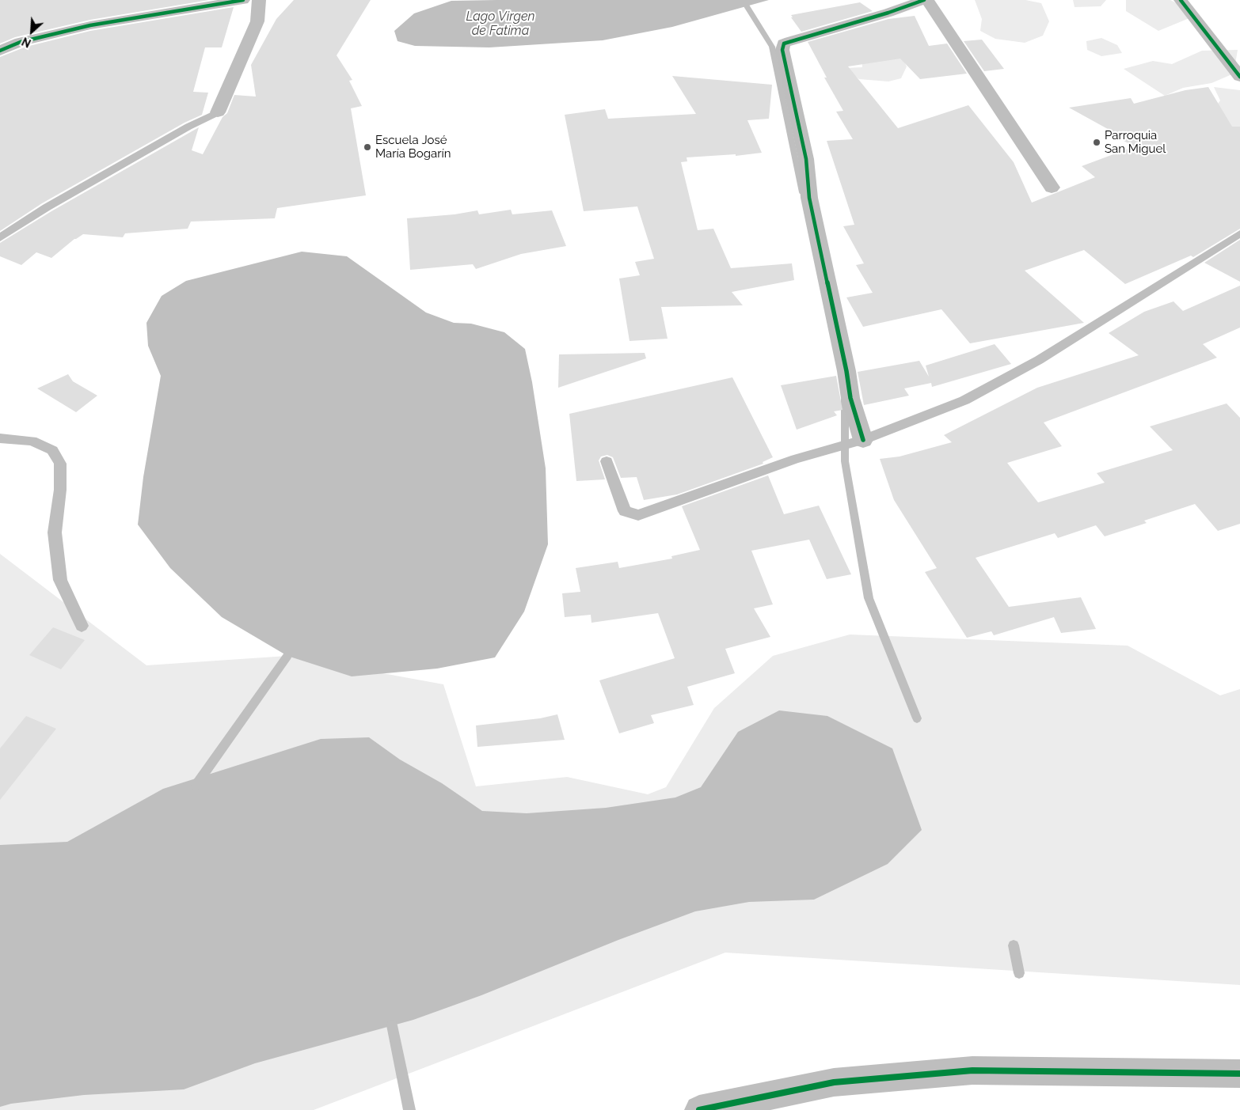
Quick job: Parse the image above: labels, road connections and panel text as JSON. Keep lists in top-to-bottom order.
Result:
{
  "water": ["Lago Virgen de Fatima"],
  "places": ["Parroquia San Miguel", "Escuela José María Bogarín"],
  "north": "bottom left"
}
